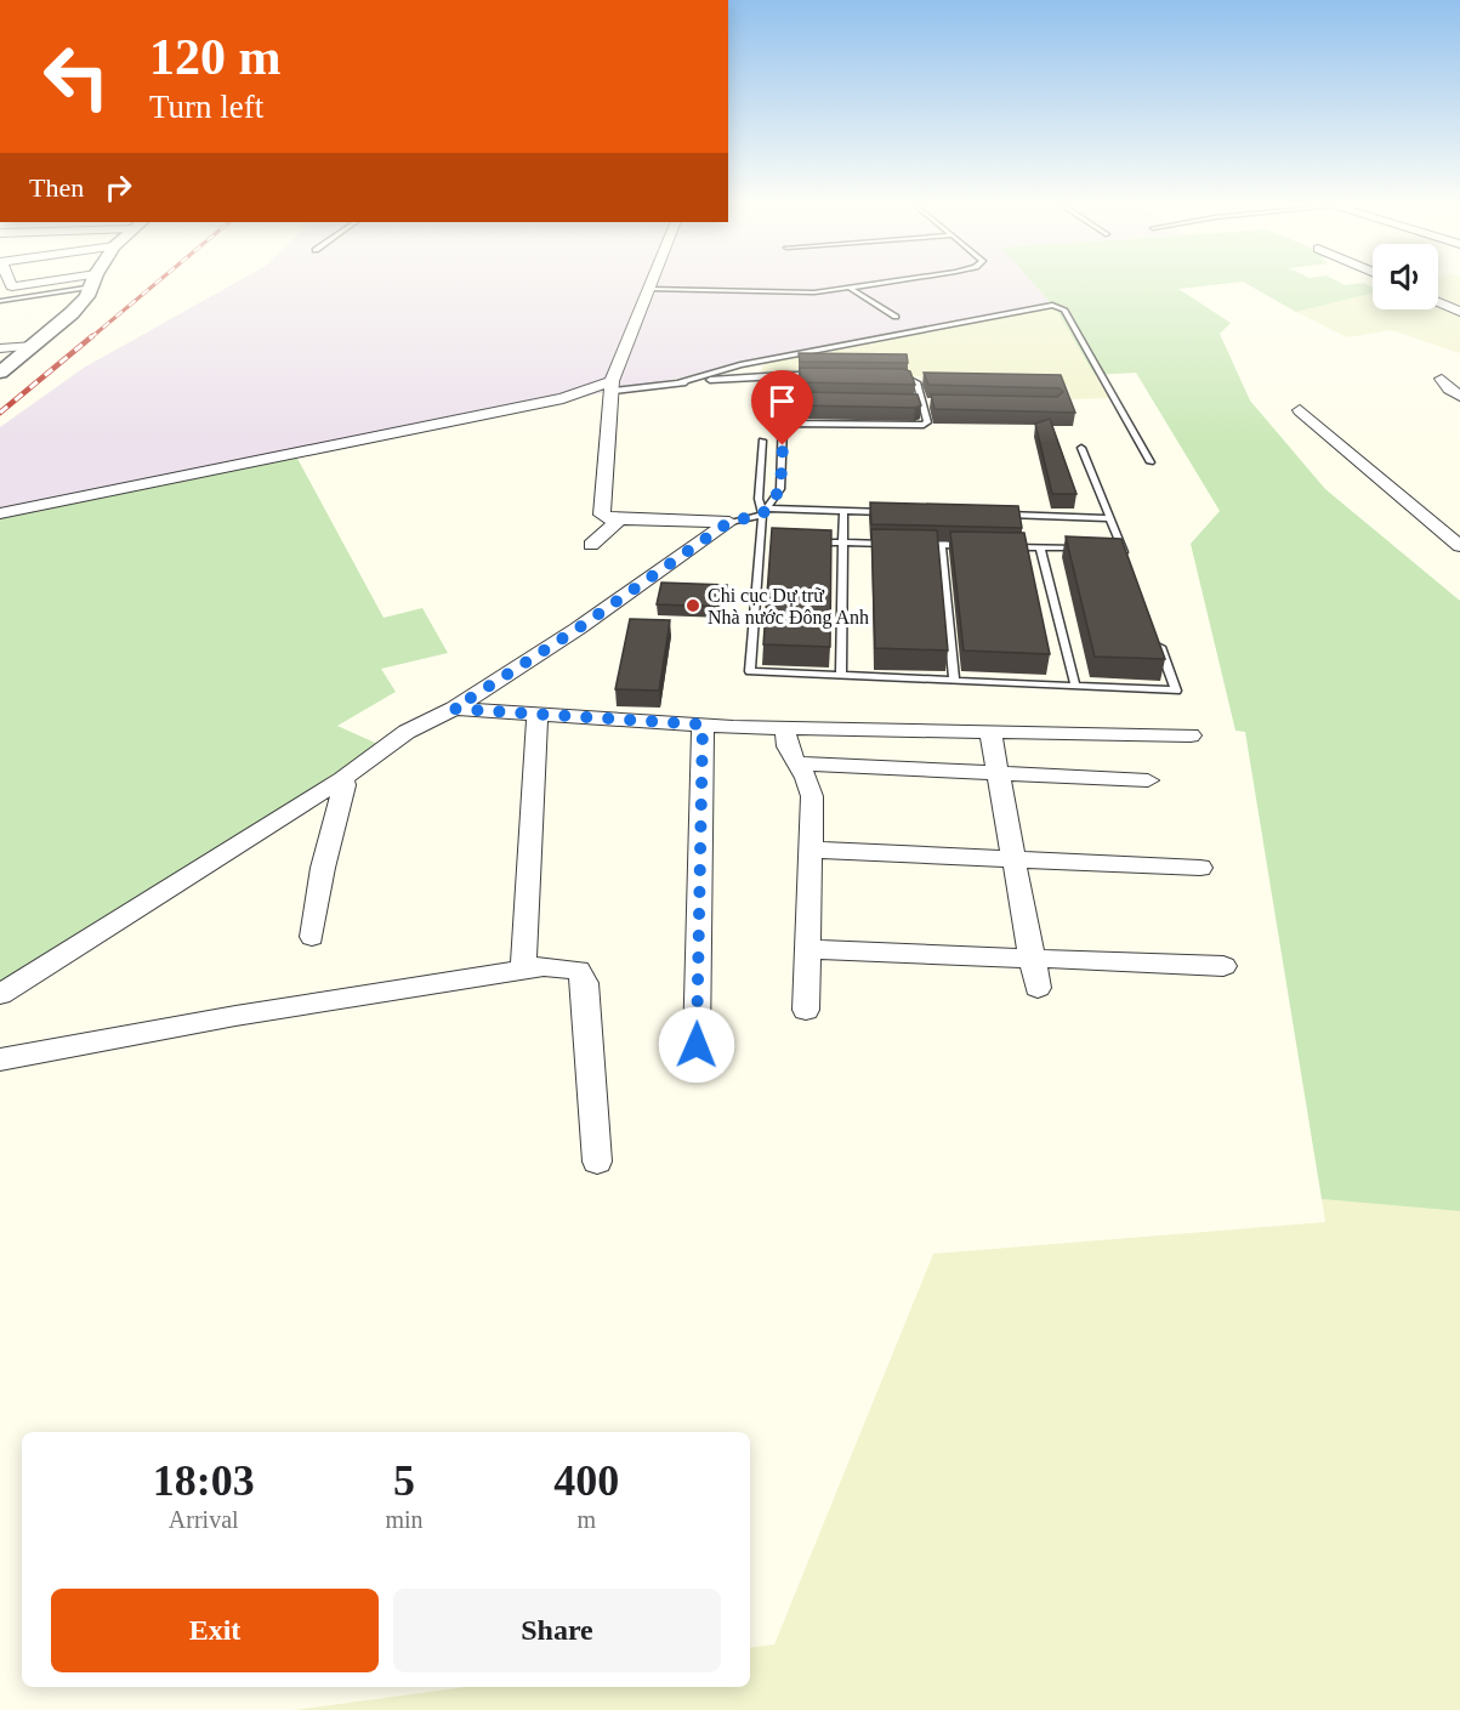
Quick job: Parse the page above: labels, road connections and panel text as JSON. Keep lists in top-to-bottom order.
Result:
{
  "places": ["Chi cục Dự trữ Nhà nước Đông Anh"],
  "page": {
    "turn": ["120 m", "Turn left"],
    "then": "Then",
    "eta": [
      "18:03",
      "Arrival",
      "5",
      "min",
      "400",
      "m"
    ],
    "buttons": ["Exit", "Share"]
  }
}
